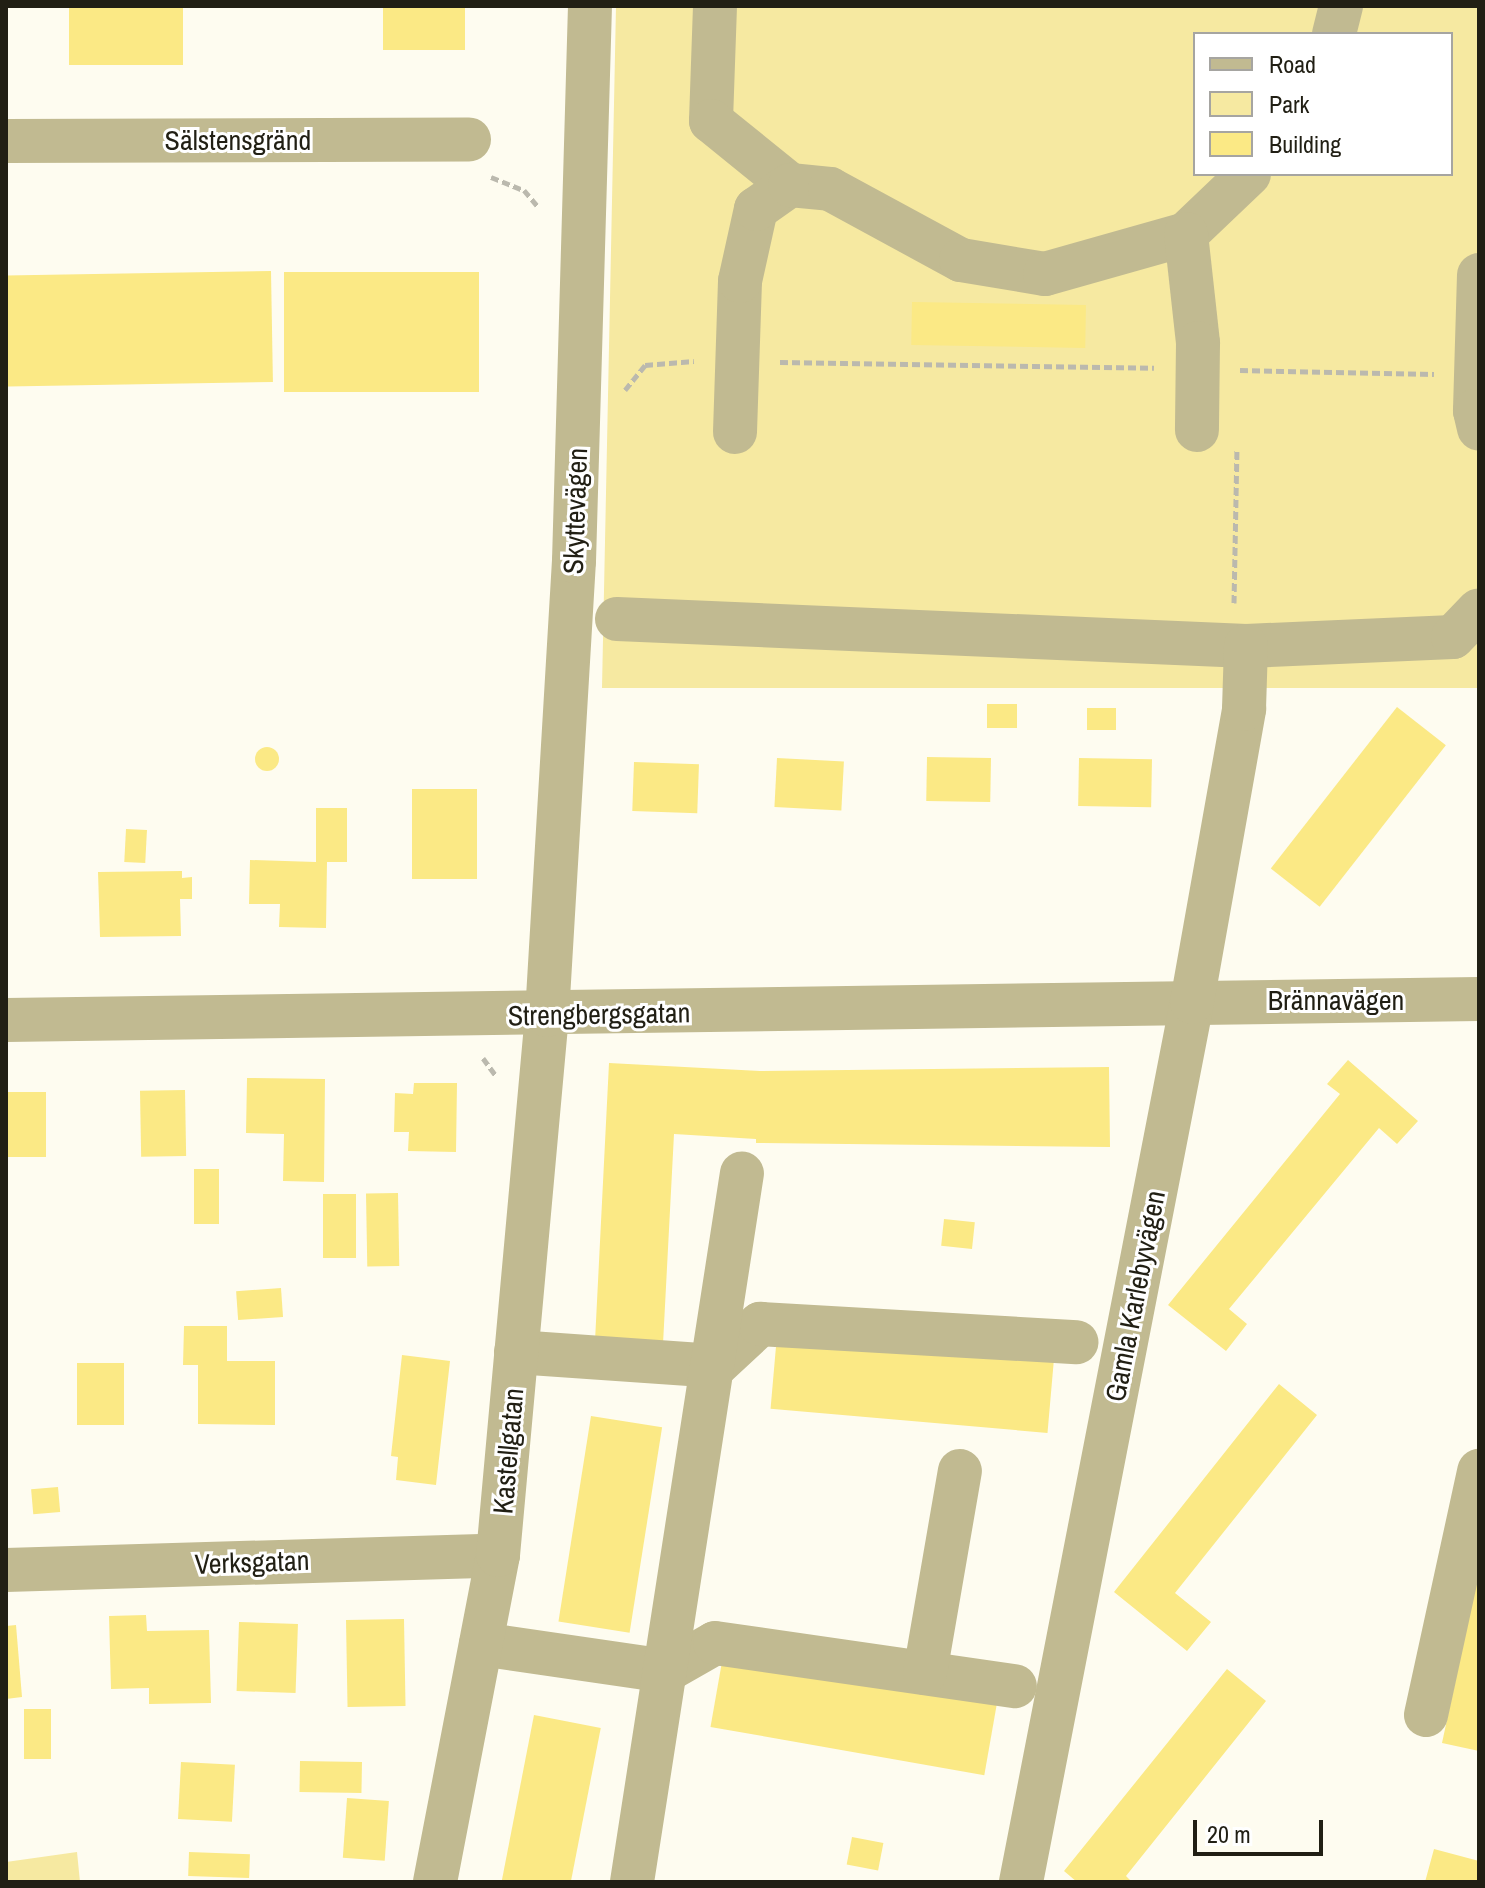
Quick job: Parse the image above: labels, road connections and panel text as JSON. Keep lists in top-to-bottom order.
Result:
{
  "streets": {
    "street": [
      "Sälstensgränd",
      "Skyttevägen",
      "Brännavägen",
      "Strengbergsgatan",
      "Gamla Karlebyvägen",
      "Kastellgatan",
      "Verksgatan"
    ]
  },
  "crossings": [
    ["Skyttevägen", "Strengbergsgatan"],
    ["Skyttevägen", "Kastellgatan"],
    ["Brännavägen", "Strengbergsgatan"],
    ["Brännavägen", "Gamla Karlebyvägen"],
    ["Strengbergsgatan", "Gamla Karlebyvägen"],
    ["Strengbergsgatan", "Kastellgatan"],
    ["Kastellgatan", "Verksgatan"]
  ],
  "legend": ["Road", "Park", "Building"],
  "scale_bar": "20 m"
}
